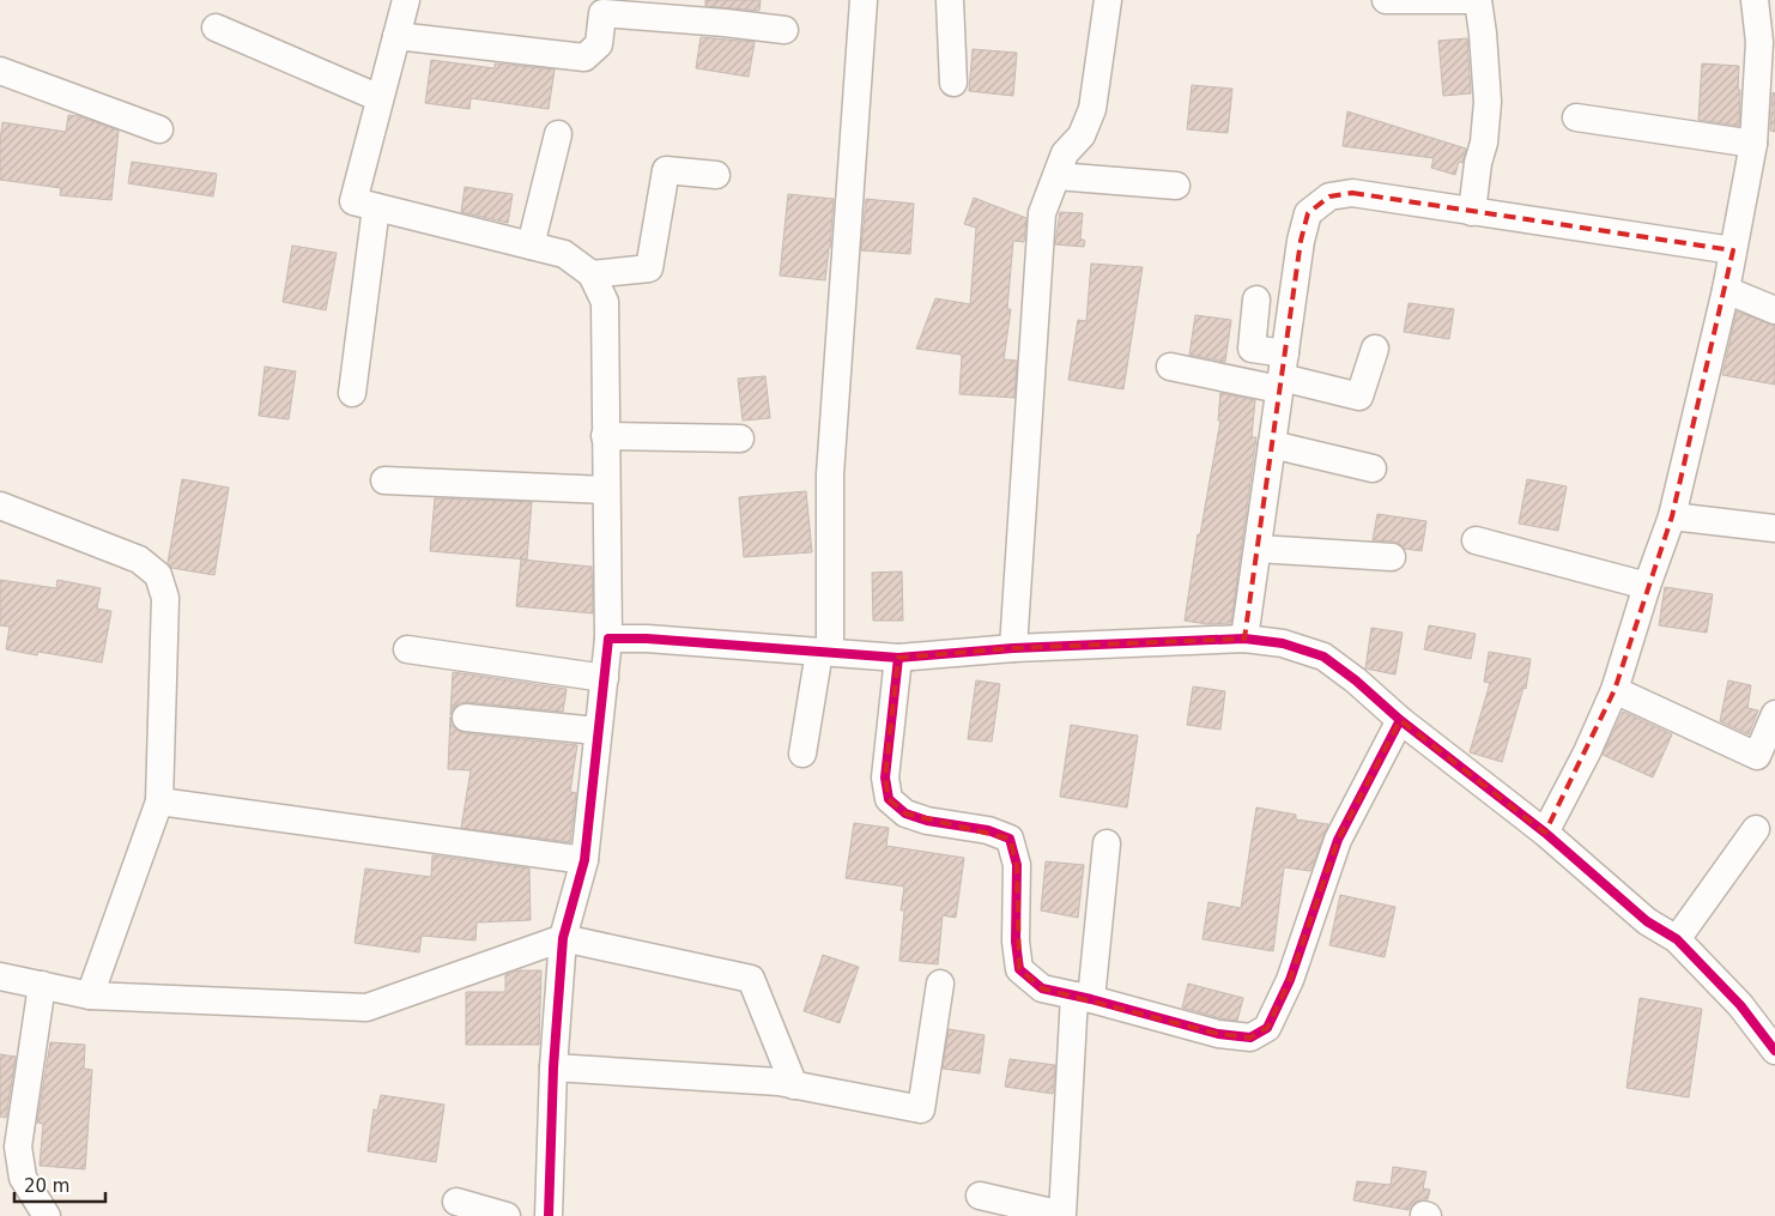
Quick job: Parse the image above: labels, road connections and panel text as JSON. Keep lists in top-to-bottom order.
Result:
{
  "scale_bar": "20 m"
}
